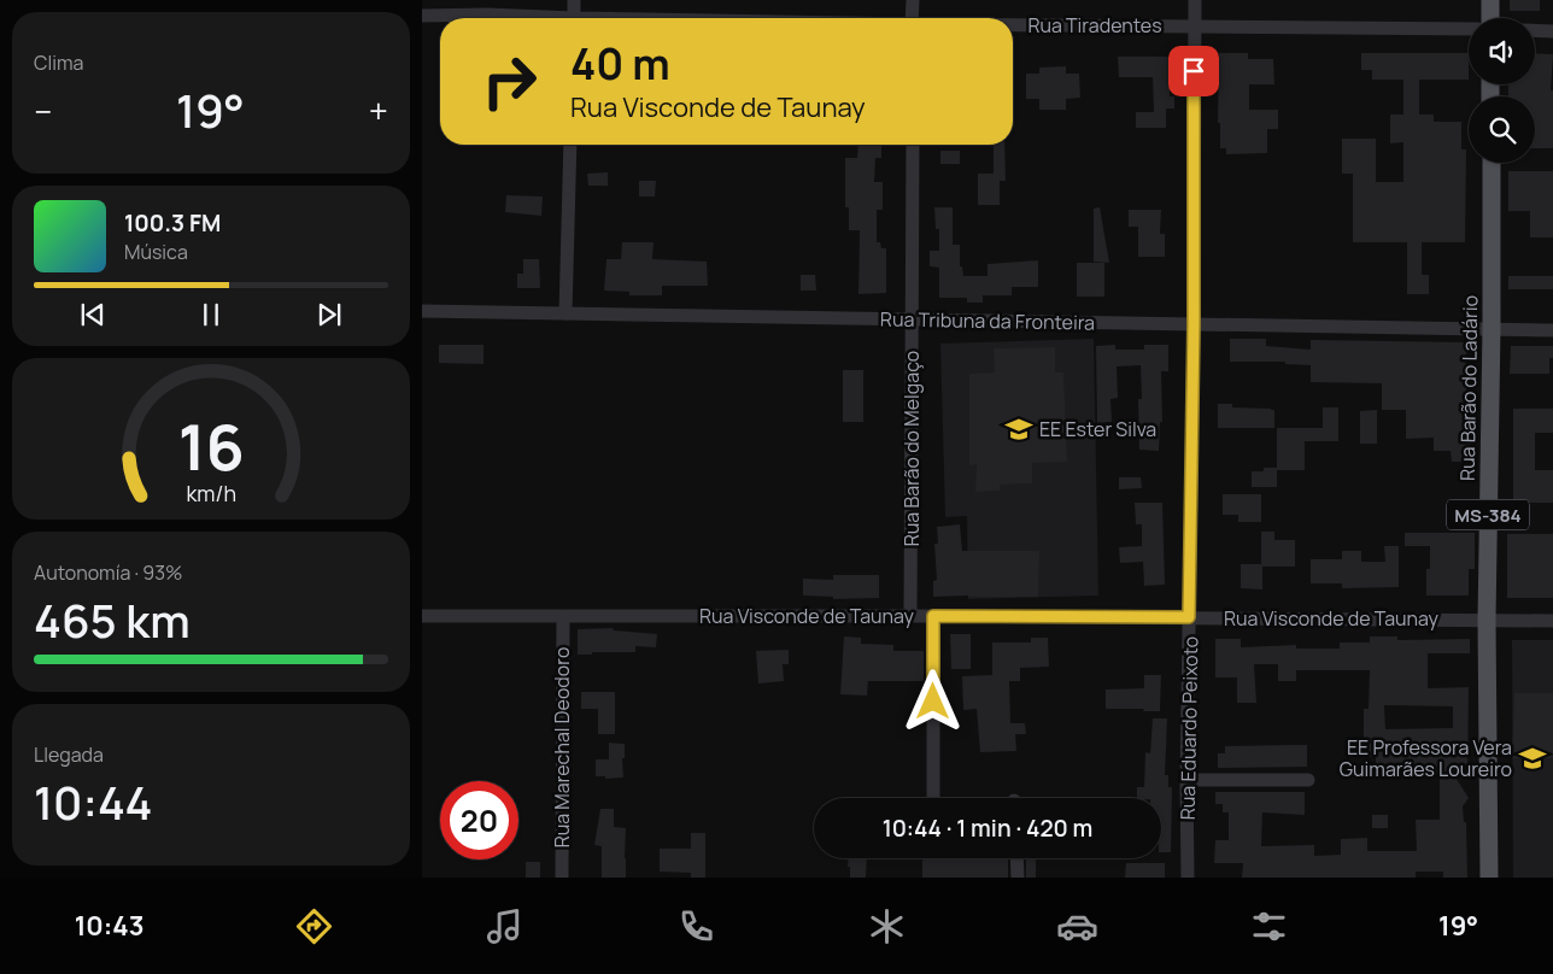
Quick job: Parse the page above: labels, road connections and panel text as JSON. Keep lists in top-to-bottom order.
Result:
{
  "streets": {
    "main road": ["Rua Barão do Ladário", "MS-384"],
    "street": [
      "Rua Tiradentes",
      "Rua Tribuna da Fronteira",
      "Rua Barão do Melgaço",
      "Rua Visconde de Taunay",
      "Rua Eduardo Peixoto",
      "Rua Marechal Deodoro"
    ]
  },
  "crossings": [
    ["Rua Tiradentes", "Rua Eduardo Peixoto"],
    ["Rua Tribuna da Fronteira", "Rua Barão do Ladário"],
    ["Rua Tribuna da Fronteira", "Rua Barão do Melgaço"],
    ["Rua Tribuna da Fronteira", "Rua Eduardo Peixoto"],
    ["Rua Barão do Ladário", "Rua Visconde de Taunay"],
    ["Rua Barão do Melgaço", "Rua Visconde de Taunay"],
    ["Rua Visconde de Taunay", "Rua Eduardo Peixoto"],
    ["Rua Visconde de Taunay", "Rua Marechal Deodoro"]
  ],
  "places": {
    "school or university": ["EE Ester Silva", "EE Professora Vera Guimarães Loureiro"]
  },
  "page": {
    "tile": [
      "Clima",
      ["Autonomía · 93%", "465 km"],
      ["Llegada", "10:44"]
    ],
    "turn": ["40 m", "Rua Visconde de Taunay"],
    "heat": ["−", "19°", "+"],
    "song": ["100.3 FM", "Música"],
    "limit": "20",
    "trip": "10:44 · 1 min · 420 m",
    "tabs": ["10:43", "19°"],
    "gauge": ["16", "km/h"]
  }
}
